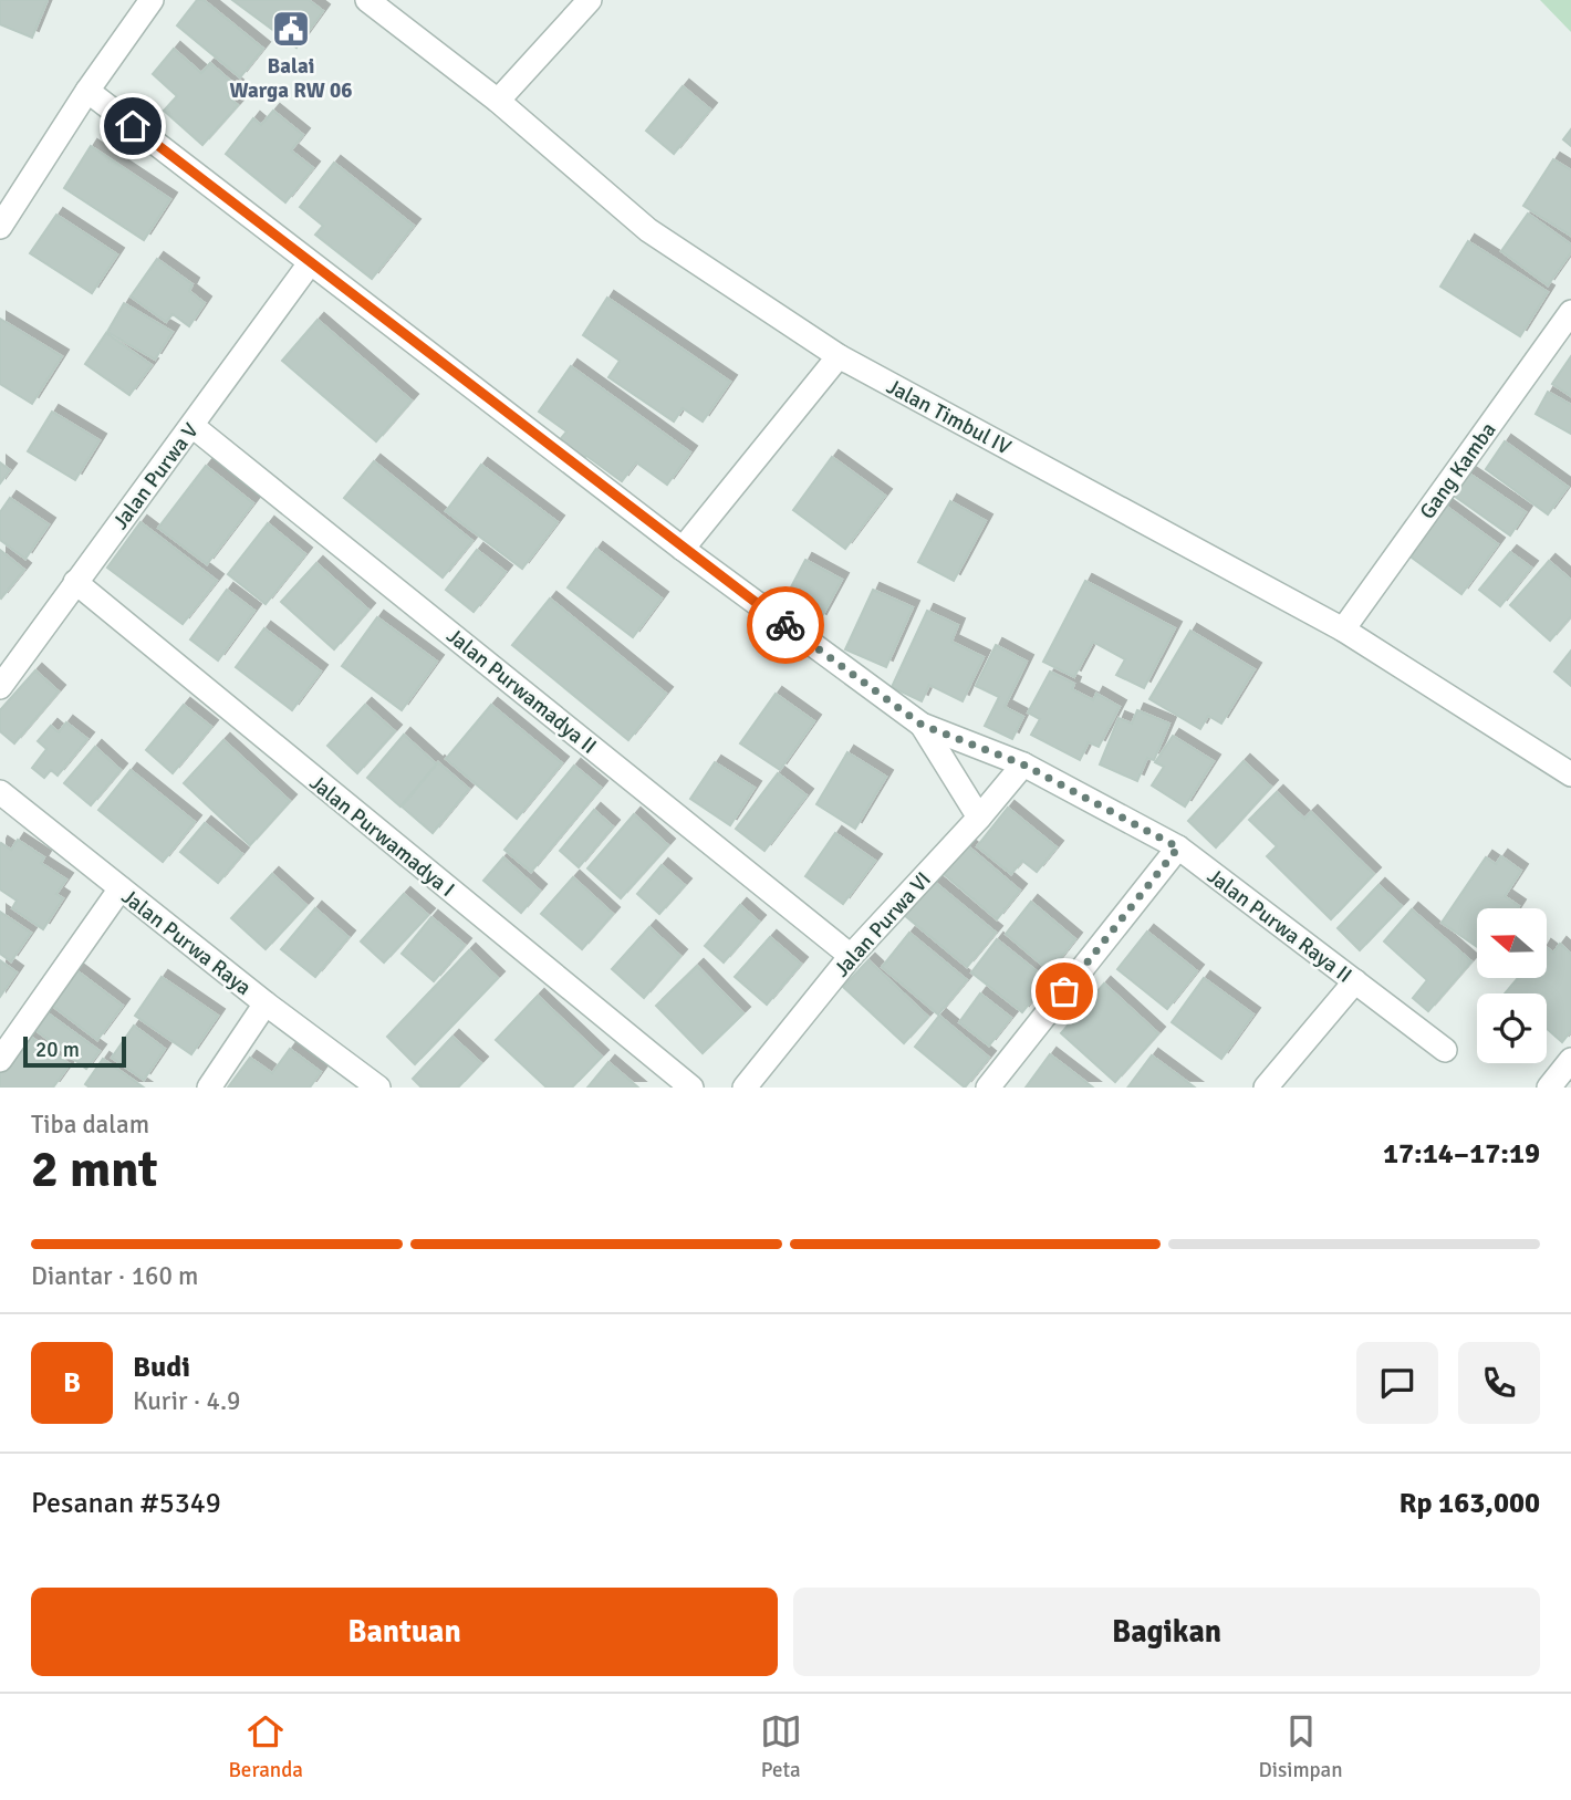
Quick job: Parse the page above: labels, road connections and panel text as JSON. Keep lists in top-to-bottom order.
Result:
{
  "streets": {
    "street": [
      "Jalan Timbul IV",
      "Gang Kamba",
      "Jalan Purwa V",
      "Jalan Purwamadya II",
      "Jalan Purwamadya I",
      "Jalan Purwa VI",
      "Jalan Purwa Raya II",
      "Jalan Purwa Raya"
    ]
  },
  "crossings": [
    ["Jalan Timbul IV", "Gang Kamba"],
    ["Jalan Purwa V", "Jalan Purwamadya II"],
    ["Jalan Purwa V", "Jalan Purwamadya I"],
    ["Jalan Purwa V", "Jalan Purwa Raya II"],
    ["Jalan Purwamadya II", "Jalan Purwa VI"],
    ["Jalan Purwa VI", "Jalan Purwa Raya II"]
  ],
  "places": {
    "public building": ["Balai Warga RW 06"]
  },
  "scale_bar": "20 m",
  "north": "left",
  "page": {
    "scale": "20 m",
    "heading": ["2 mnt", "Tiba dalam", "17:14–17:19"],
    "panel": [
      "Budi",
      "Kurir · 4.9",
      "Pesanan #5349",
      "Rp 163,000"
    ],
    "bar": "Diantar · 160 m",
    "round": "B",
    "buttons": ["Bantuan", "Bagikan"],
    "tabs": ["Beranda", "Peta", "Disimpan"]
  }
}
